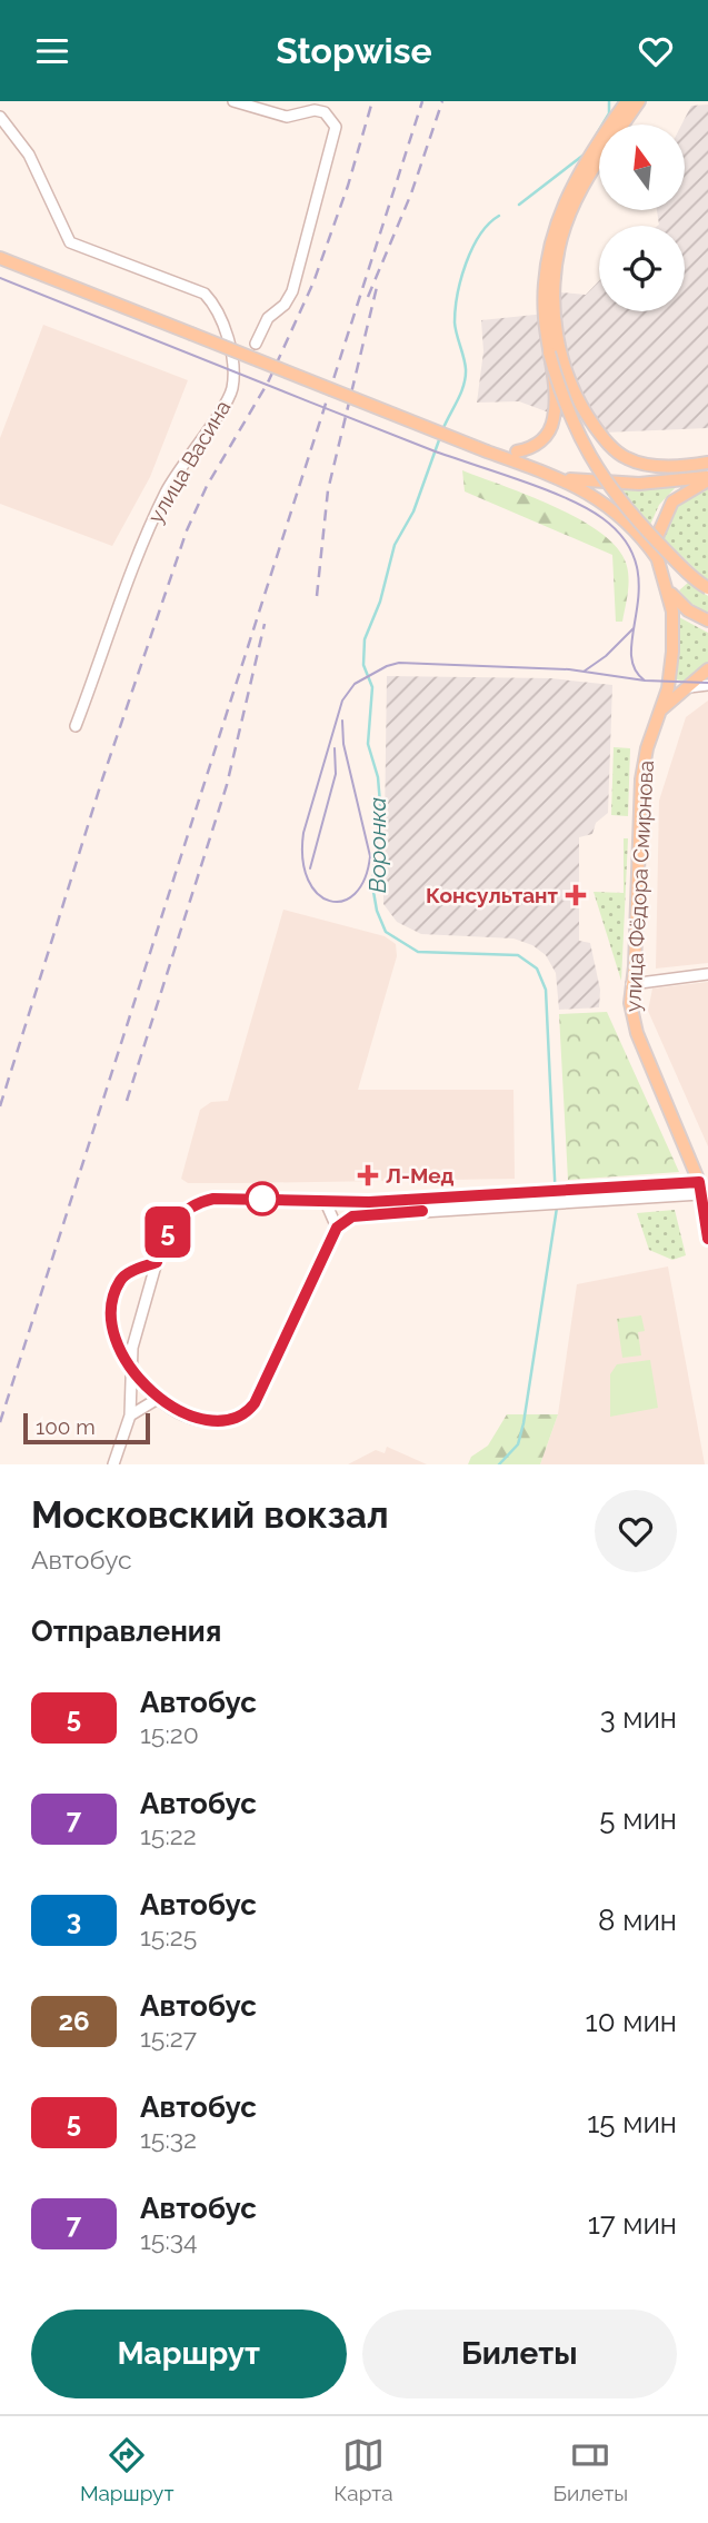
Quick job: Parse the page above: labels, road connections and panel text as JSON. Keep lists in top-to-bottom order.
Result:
{
  "streets": {
    "main road": ["улица Фёдора Смирнова"],
    "street": ["улица Васина"]
  },
  "water": ["Воронка"],
  "places": {
    "health": ["Консультант", "Л-Мед"]
  },
  "lines": ["bus line 5"],
  "scale_bar": "100 m",
  "north": "top",
  "page": {
    "header": "Stopwise",
    "on_map": "5",
    "scale": "100 m",
    "heading": [
      ["Московский вокзал", "Автобус"],
      "Отправления"
    ],
    "list": [
      {
        "mark": "5",
        "name": "Автобус",
        "note": "15:20",
        "value": "3 мин"
      },
      {
        "mark": "7",
        "name": "Автобус",
        "note": "15:22",
        "value": "5 мин"
      },
      {
        "mark": "3",
        "name": "Автобус",
        "note": "15:25",
        "value": "8 мин"
      },
      {
        "mark": "26",
        "name": "Автобус",
        "note": "15:27",
        "value": "10 мин"
      },
      {
        "mark": "5",
        "name": "Автобус",
        "note": "15:32",
        "value": "15 мин"
      },
      {
        "mark": "7",
        "name": "Автобус",
        "note": "15:34",
        "value": "17 мин"
      }
    ],
    "buttons": ["Маршрут", "Билеты"],
    "tabs": ["Маршрут", "Карта", "Билеты"]
  }
}
